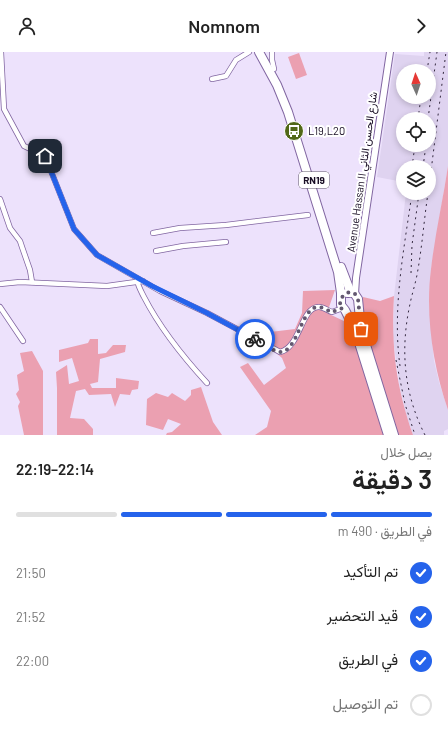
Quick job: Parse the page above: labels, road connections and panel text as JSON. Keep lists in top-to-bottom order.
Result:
{
  "streets": {
    "highway": ["RN19"],
    "street": ["Avenue Hassan II شارع الحسن الثاني"]
  },
  "crossings": [
    ["Avenue Hassan II شارع الحسن الثاني", "RN19"]
  ],
  "places": {
    "bus stop": ["L19,L20"]
  },
  "north": "top",
  "page": {
    "header": "Nomnom",
    "heading": ["3 دقيقة", "يصل خلال", "22:14–22:19"],
    "bar": "في الطريق · 490 m",
    "list": [
      ["تم التأكيد", "21:50"],
      ["قيد التحضير", "21:52"],
      ["في الطريق", "22:00"],
      "تم التوصيل"
    ]
  }
}
